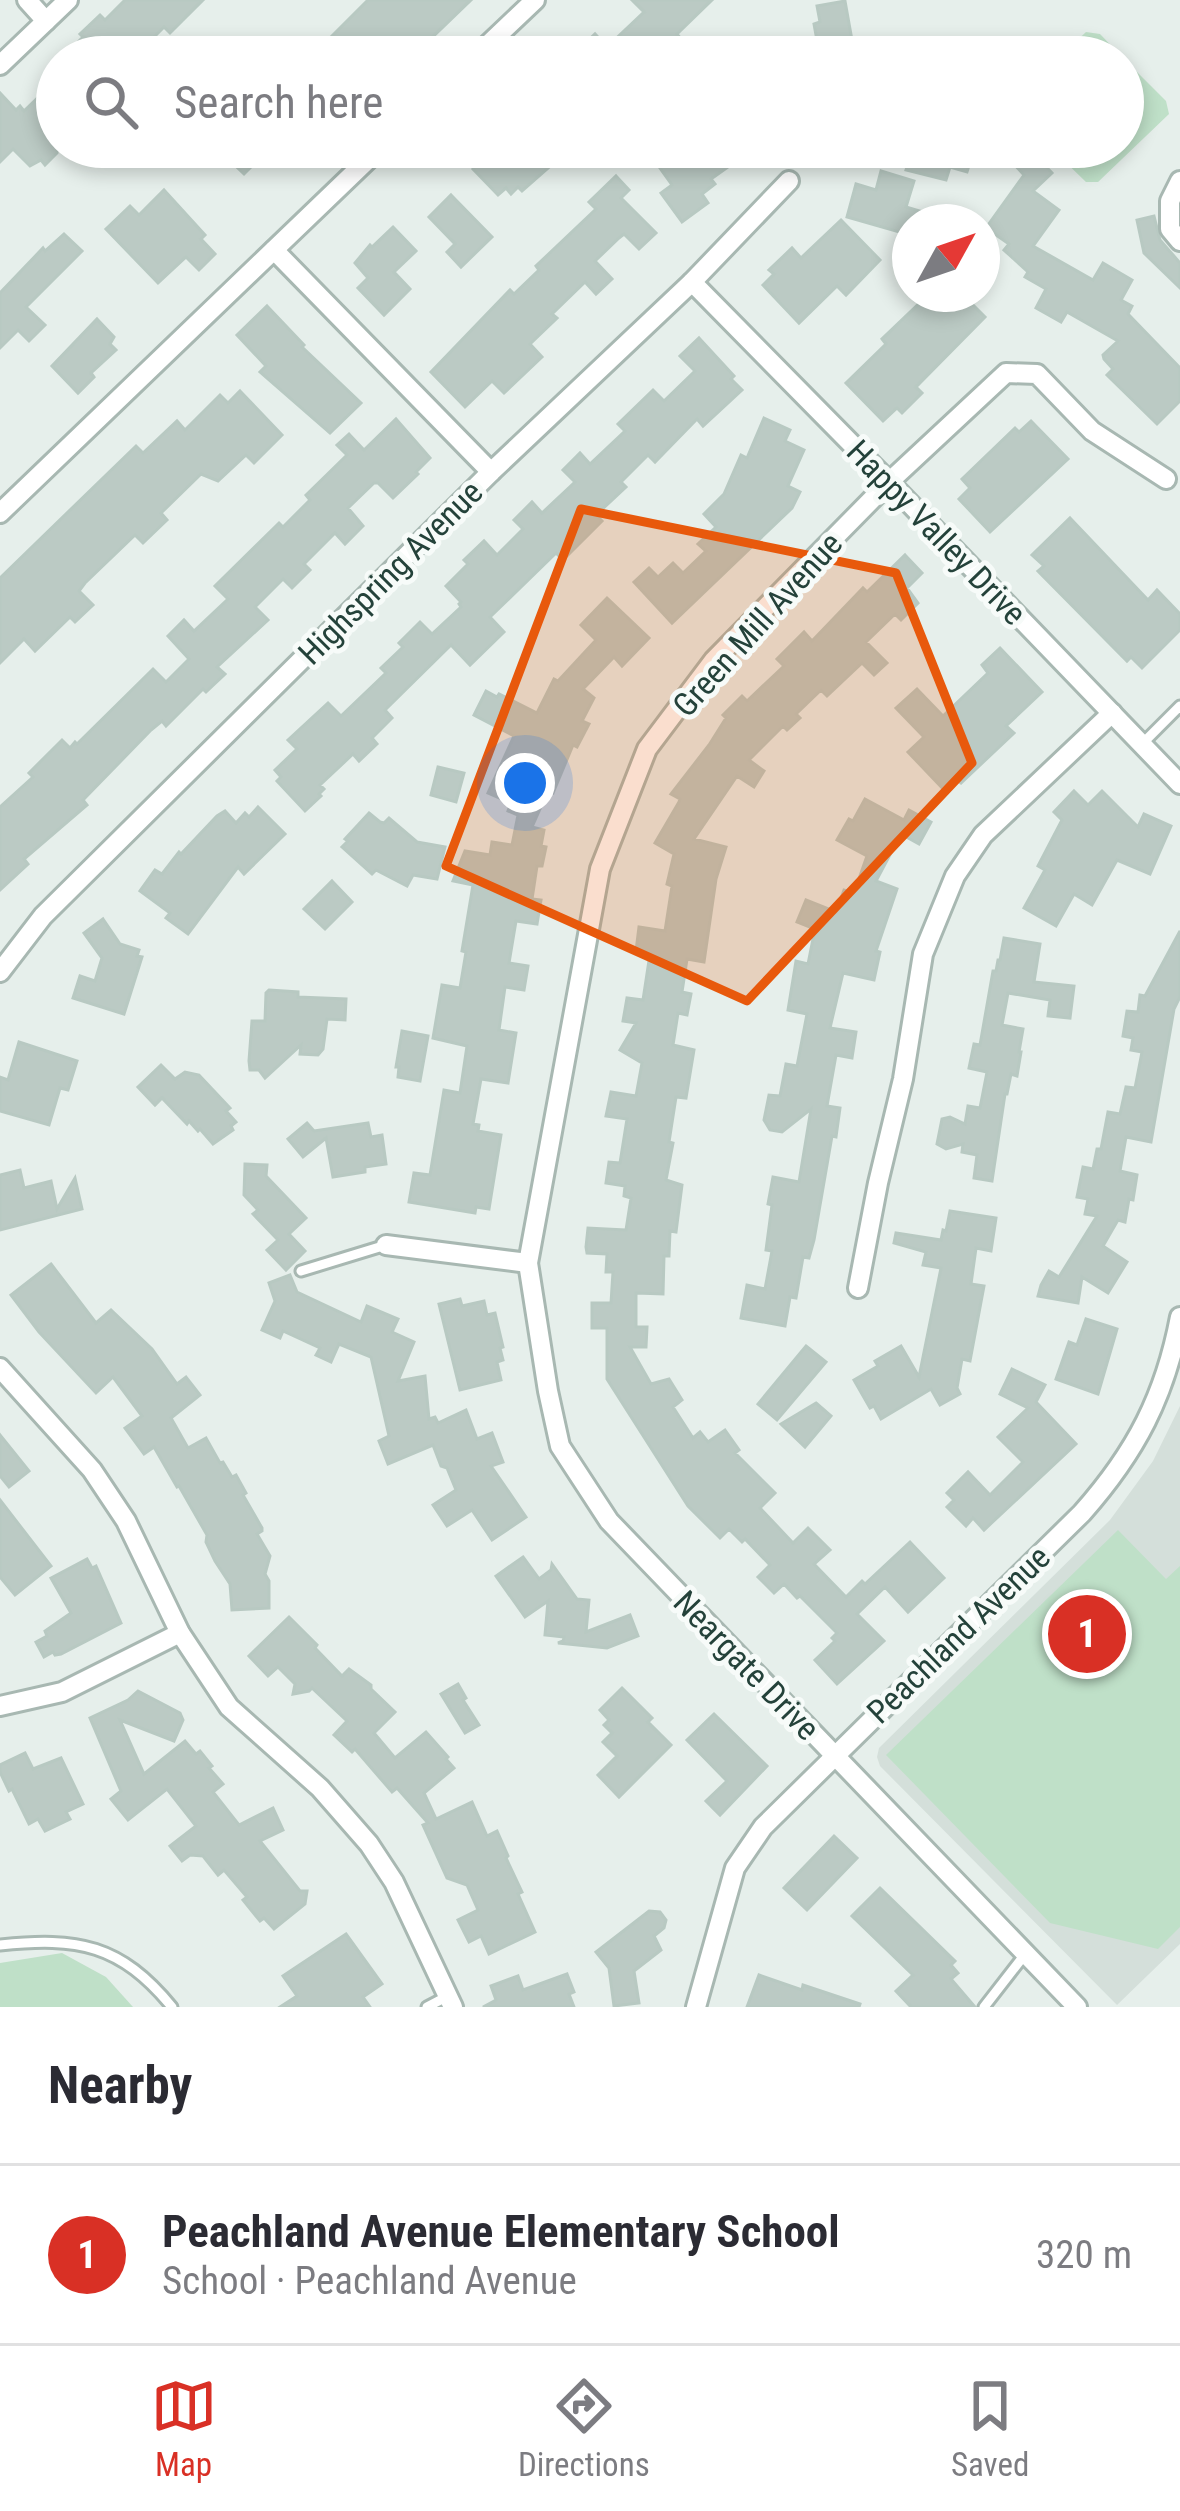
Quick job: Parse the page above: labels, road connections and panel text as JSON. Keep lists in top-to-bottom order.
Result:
{
  "streets": {
    "street": [
      "Happy Valley Drive",
      "Highspring Avenue",
      "Green Mill Avenue",
      "Peachland Avenue",
      "Neargate Drive"
    ]
  },
  "crossings": [
    ["Happy Valley Drive", "Highspring Avenue"],
    ["Happy Valley Drive", "Green Mill Avenue"],
    ["Green Mill Avenue", "Neargate Drive"],
    ["Peachland Avenue", "Neargate Drive"]
  ],
  "north": "top right",
  "page": {
    "search": "Search here",
    "pins": "1",
    "heading": "Nearby",
    "list": [
      {
        "mark": "1",
        "name": "Peachland Avenue Elementary School",
        "note": "School · Peachland Avenue",
        "value": "320 m"
      }
    ],
    "nav": ["Map", "Directions", "Saved"]
  }
}
